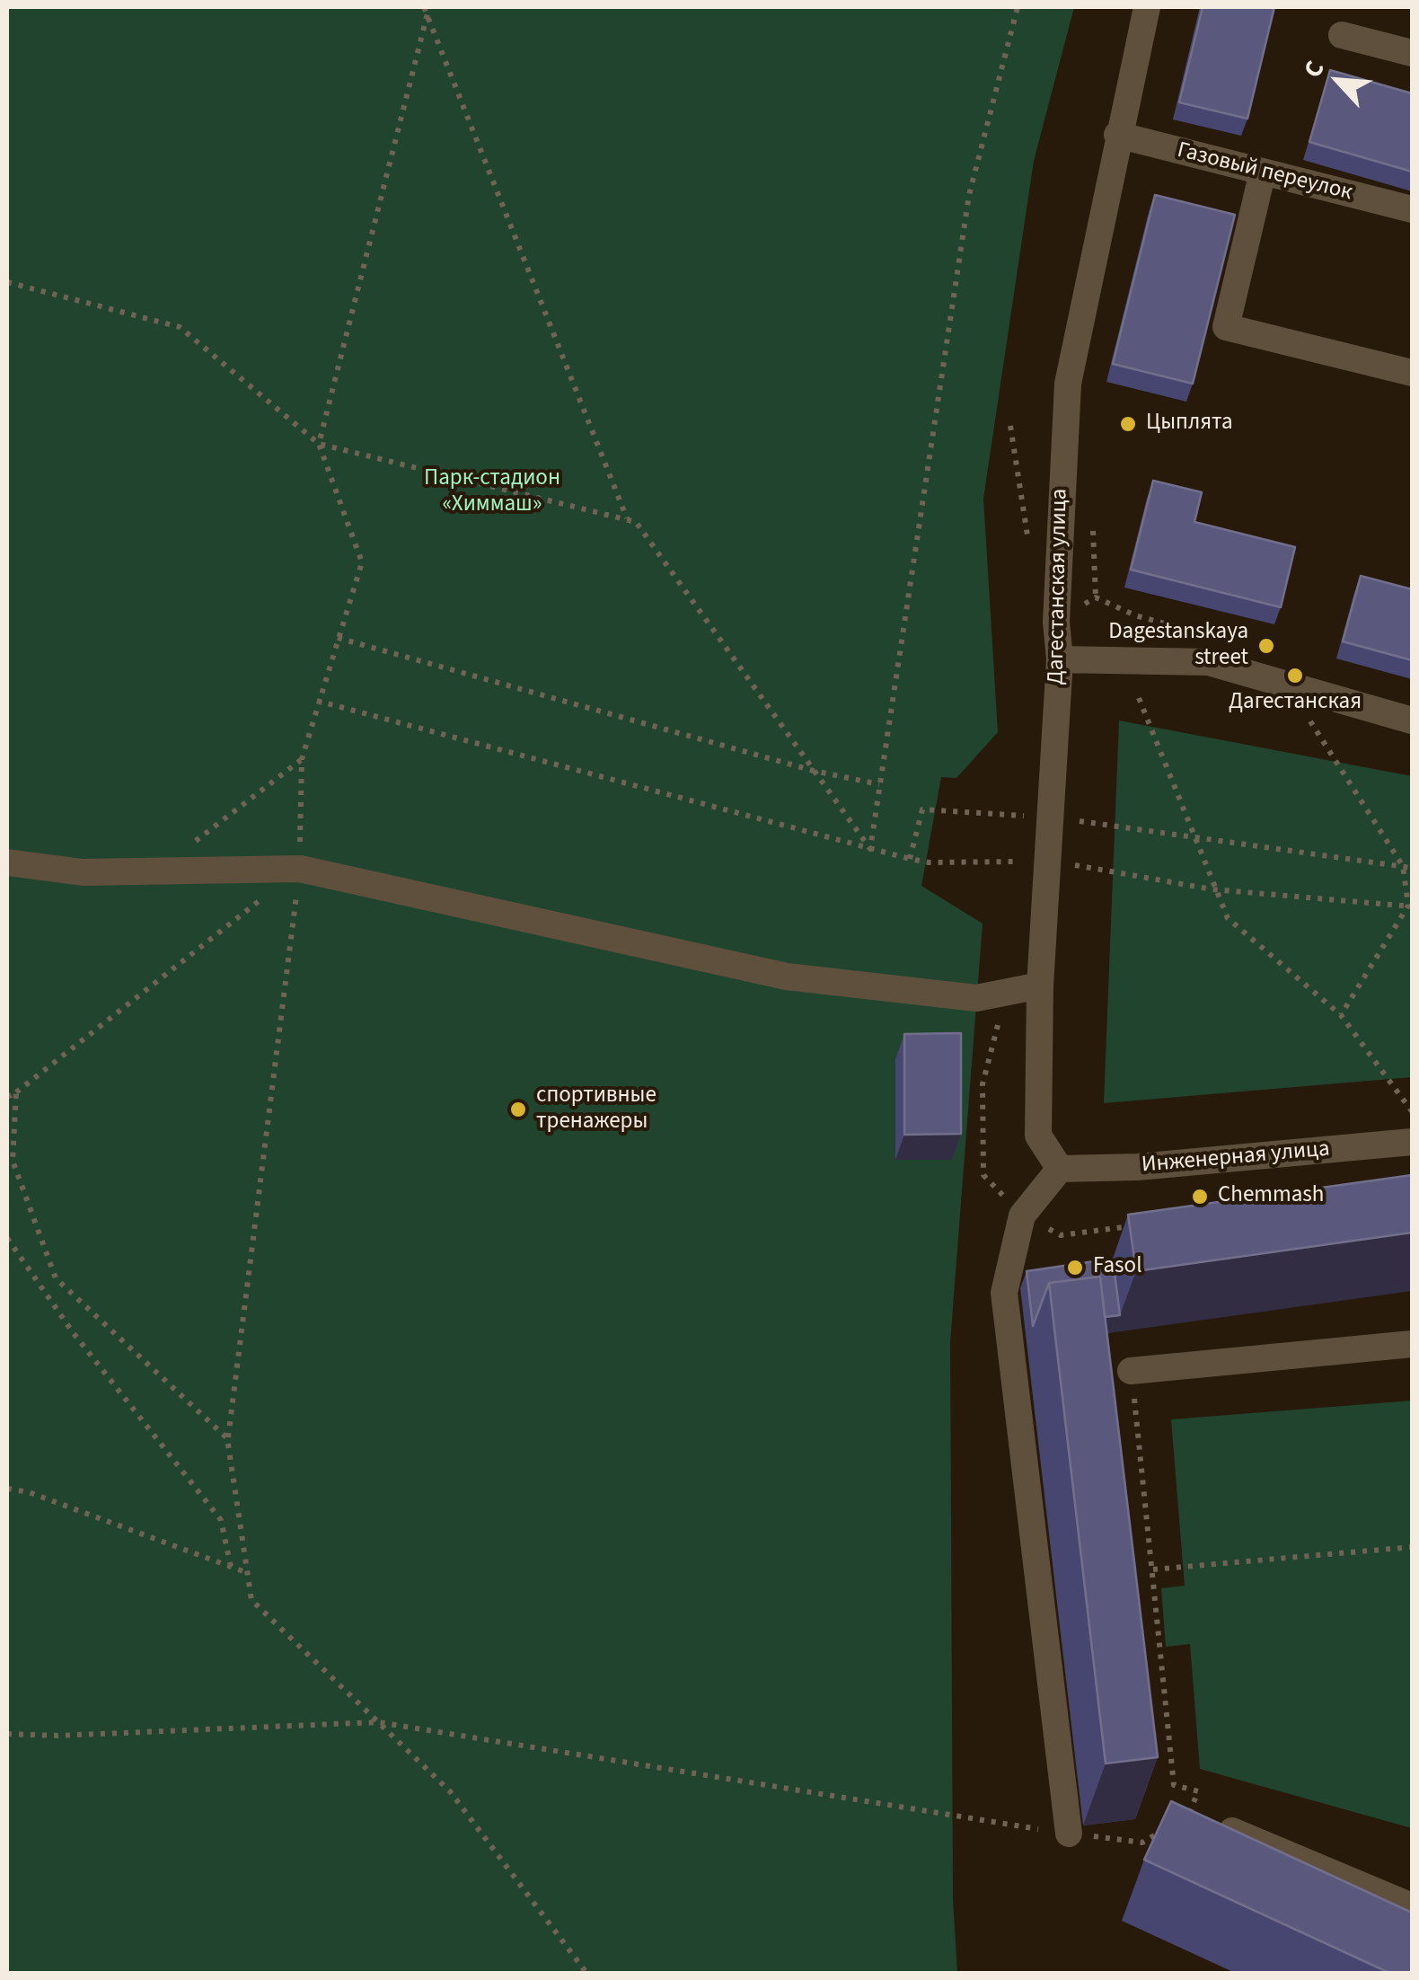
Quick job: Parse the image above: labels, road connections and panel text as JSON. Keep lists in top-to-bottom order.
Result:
{
  "streets": {
    "street": ["Газовый переулок", "Дагестанская улица", "Инженерная улица"]
  },
  "crossings": [
    ["Газовый переулок", "Дагестанская улица"],
    ["Дагестанская улица", "Инженерная улица"]
  ],
  "parks": ["Парк-стадион «Химмаш»"],
  "places": [
    "Цыплята",
    "Dagestanskaya street",
    "Дагестанская",
    "спортивные тренажеры",
    "Chemmash",
    "Fasol"
  ],
  "north": "top left"
}
